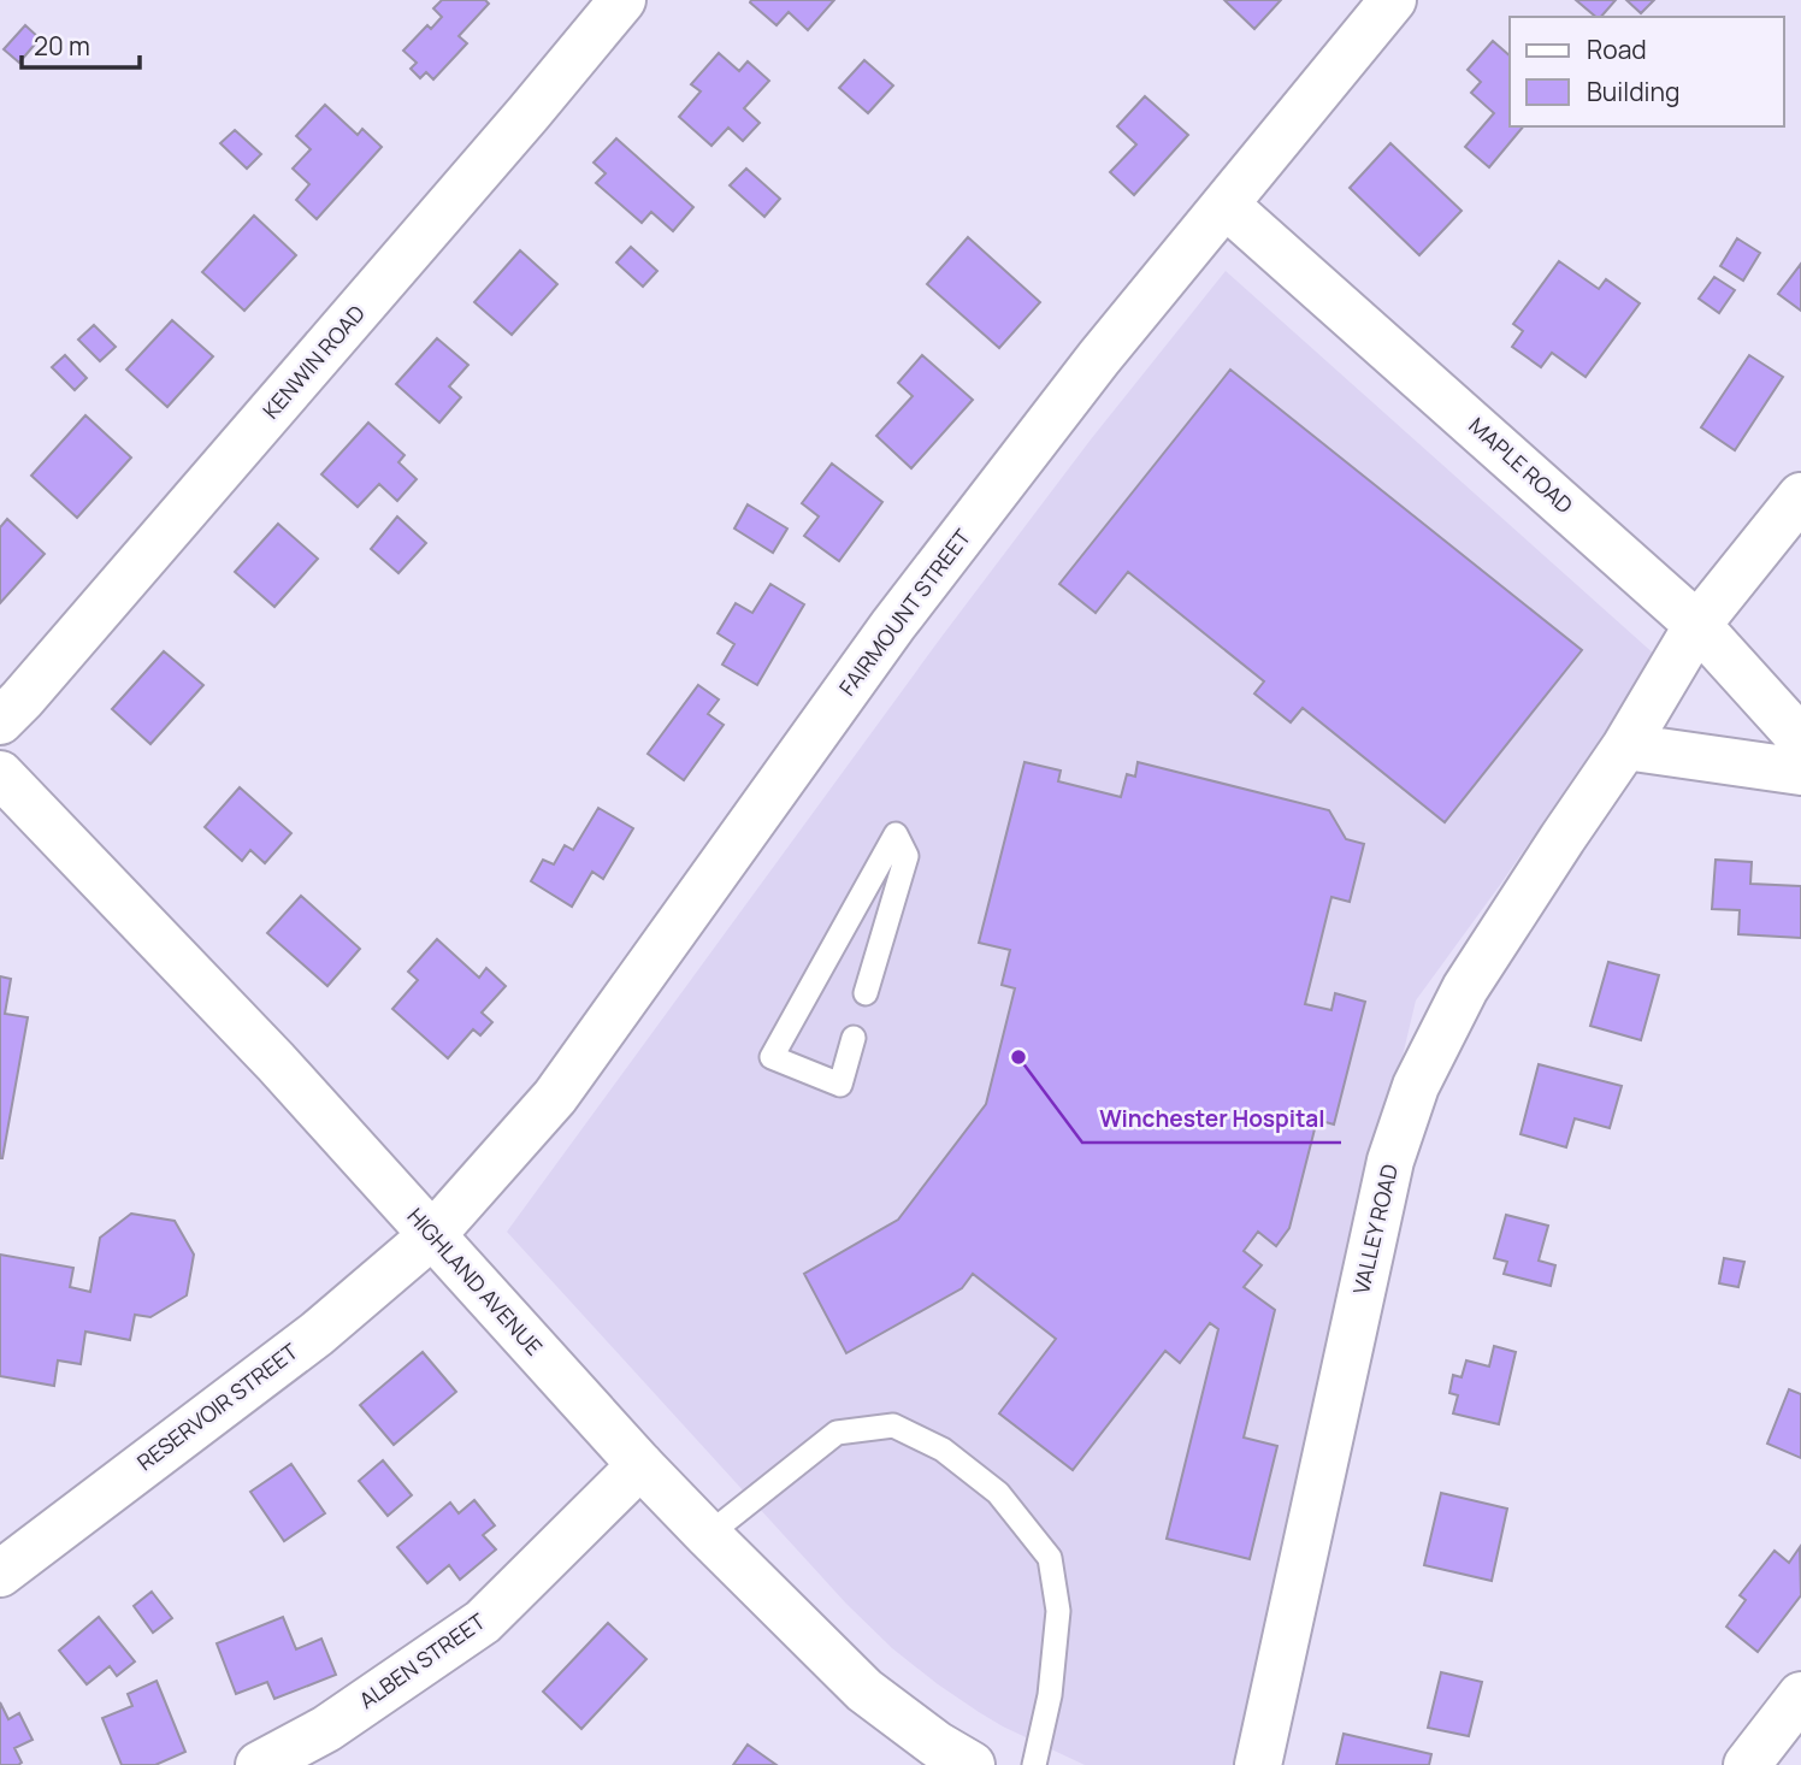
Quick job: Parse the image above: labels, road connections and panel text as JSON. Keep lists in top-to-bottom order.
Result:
{
  "streets": {
    "street": [
      "KENWIN ROAD",
      "MAPLE ROAD",
      "FAIRMOUNT STREET",
      "VALLEY ROAD",
      "HIGHLAND AVENUE",
      "RESERVOIR STREET",
      "ALBEN STREET"
    ]
  },
  "crossings": [
    ["MAPLE ROAD", "FAIRMOUNT STREET"],
    ["MAPLE ROAD", "VALLEY ROAD"],
    ["FAIRMOUNT STREET", "HIGHLAND AVENUE"],
    ["FAIRMOUNT STREET", "RESERVOIR STREET"],
    ["HIGHLAND AVENUE", "RESERVOIR STREET"],
    ["HIGHLAND AVENUE", "ALBEN STREET"]
  ],
  "places": ["Winchester Hospital"],
  "legend": ["Road", "Building"],
  "scale_bar": "20 m"
}
